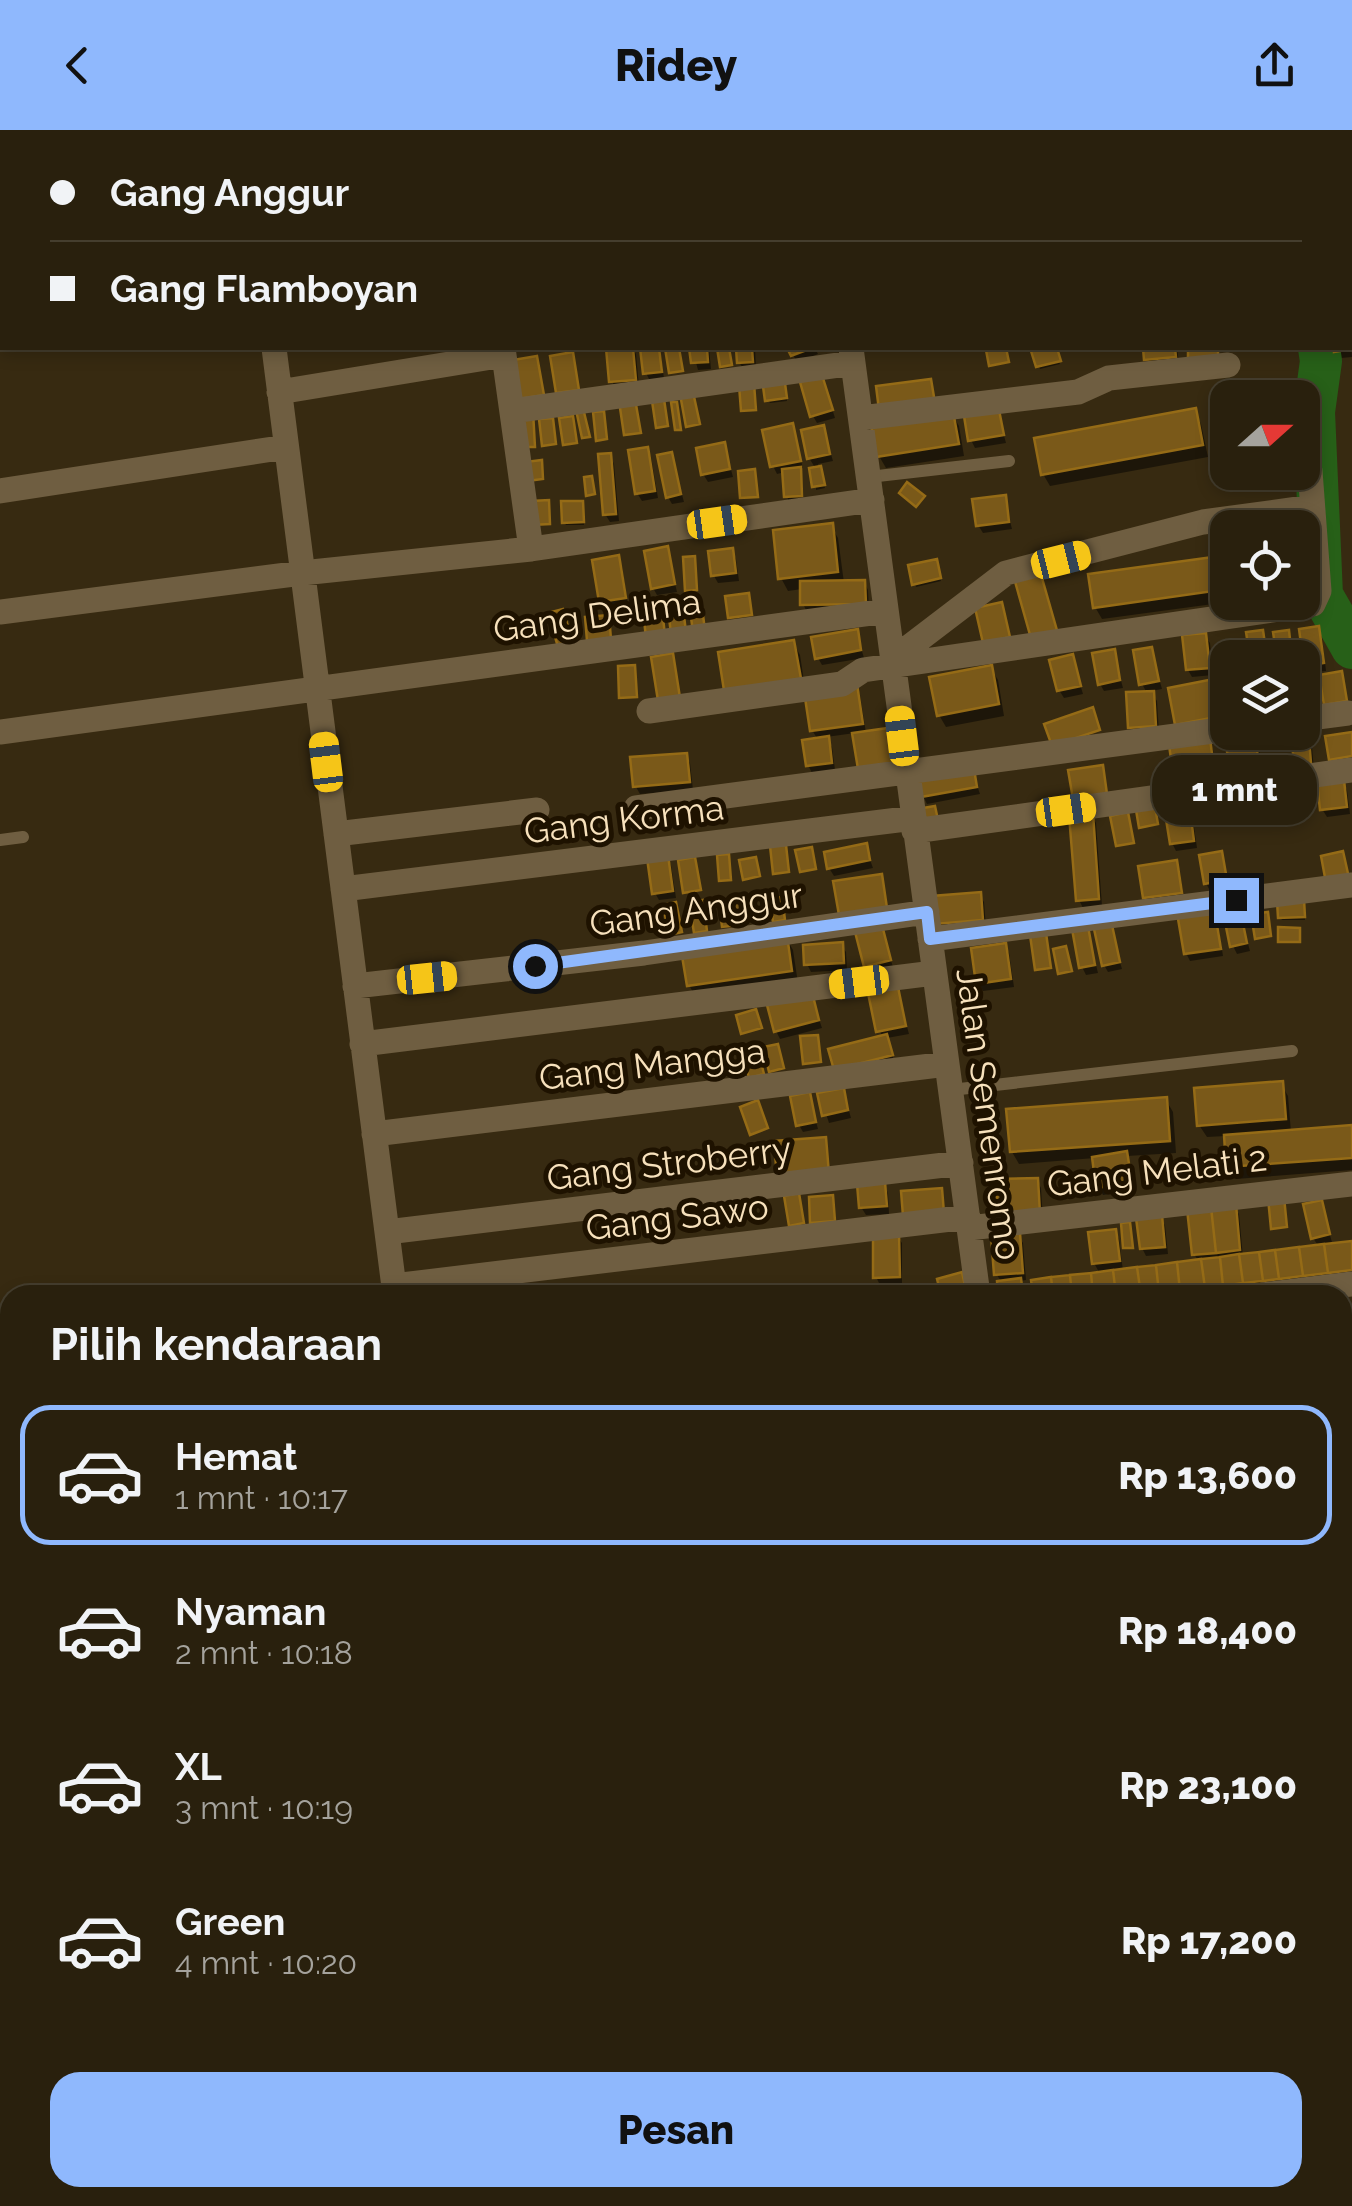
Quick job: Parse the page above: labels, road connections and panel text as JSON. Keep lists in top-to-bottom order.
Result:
{
  "streets": {
    "street": [
      "Gang Delima",
      "Gang Korma",
      "Gang Anggur",
      "Gang Mangga",
      "Jalan Semenromo",
      "Gang Stroberry",
      "Gang Melati 2",
      "Gang Sawo"
    ]
  },
  "crossings": [
    ["Gang Delima", "Jalan Semenromo"],
    ["Gang Korma", "Jalan Semenromo"],
    ["Gang Anggur", "Jalan Semenromo"],
    ["Gang Mangga", "Jalan Semenromo"],
    ["Jalan Semenromo", "Gang Stroberry"],
    ["Jalan Semenromo", "Gang Melati 2"],
    ["Jalan Semenromo", "Gang Sawo"],
    ["Gang Melati 2", "Gang Sawo"]
  ],
  "north": "right",
  "page": {
    "header": "Ridey",
    "banner": ["Gang Anggur", "Gang Flamboyan"],
    "bubble": "1 mnt",
    "heading": "Pilih kendaraan",
    "list": [
      {
        "name": "Hemat",
        "note": "1 mnt · 10:17",
        "value": "Rp 13,600"
      },
      {
        "name": "Nyaman",
        "note": "2 mnt · 10:18",
        "value": "Rp 18,400"
      },
      {
        "name": "XL",
        "note": "3 mnt · 10:19",
        "value": "Rp 23,100"
      },
      {
        "name": "Green",
        "note": "4 mnt · 10:20",
        "value": "Rp 17,200"
      }
    ],
    "buttons": "Pesan"
  }
}
